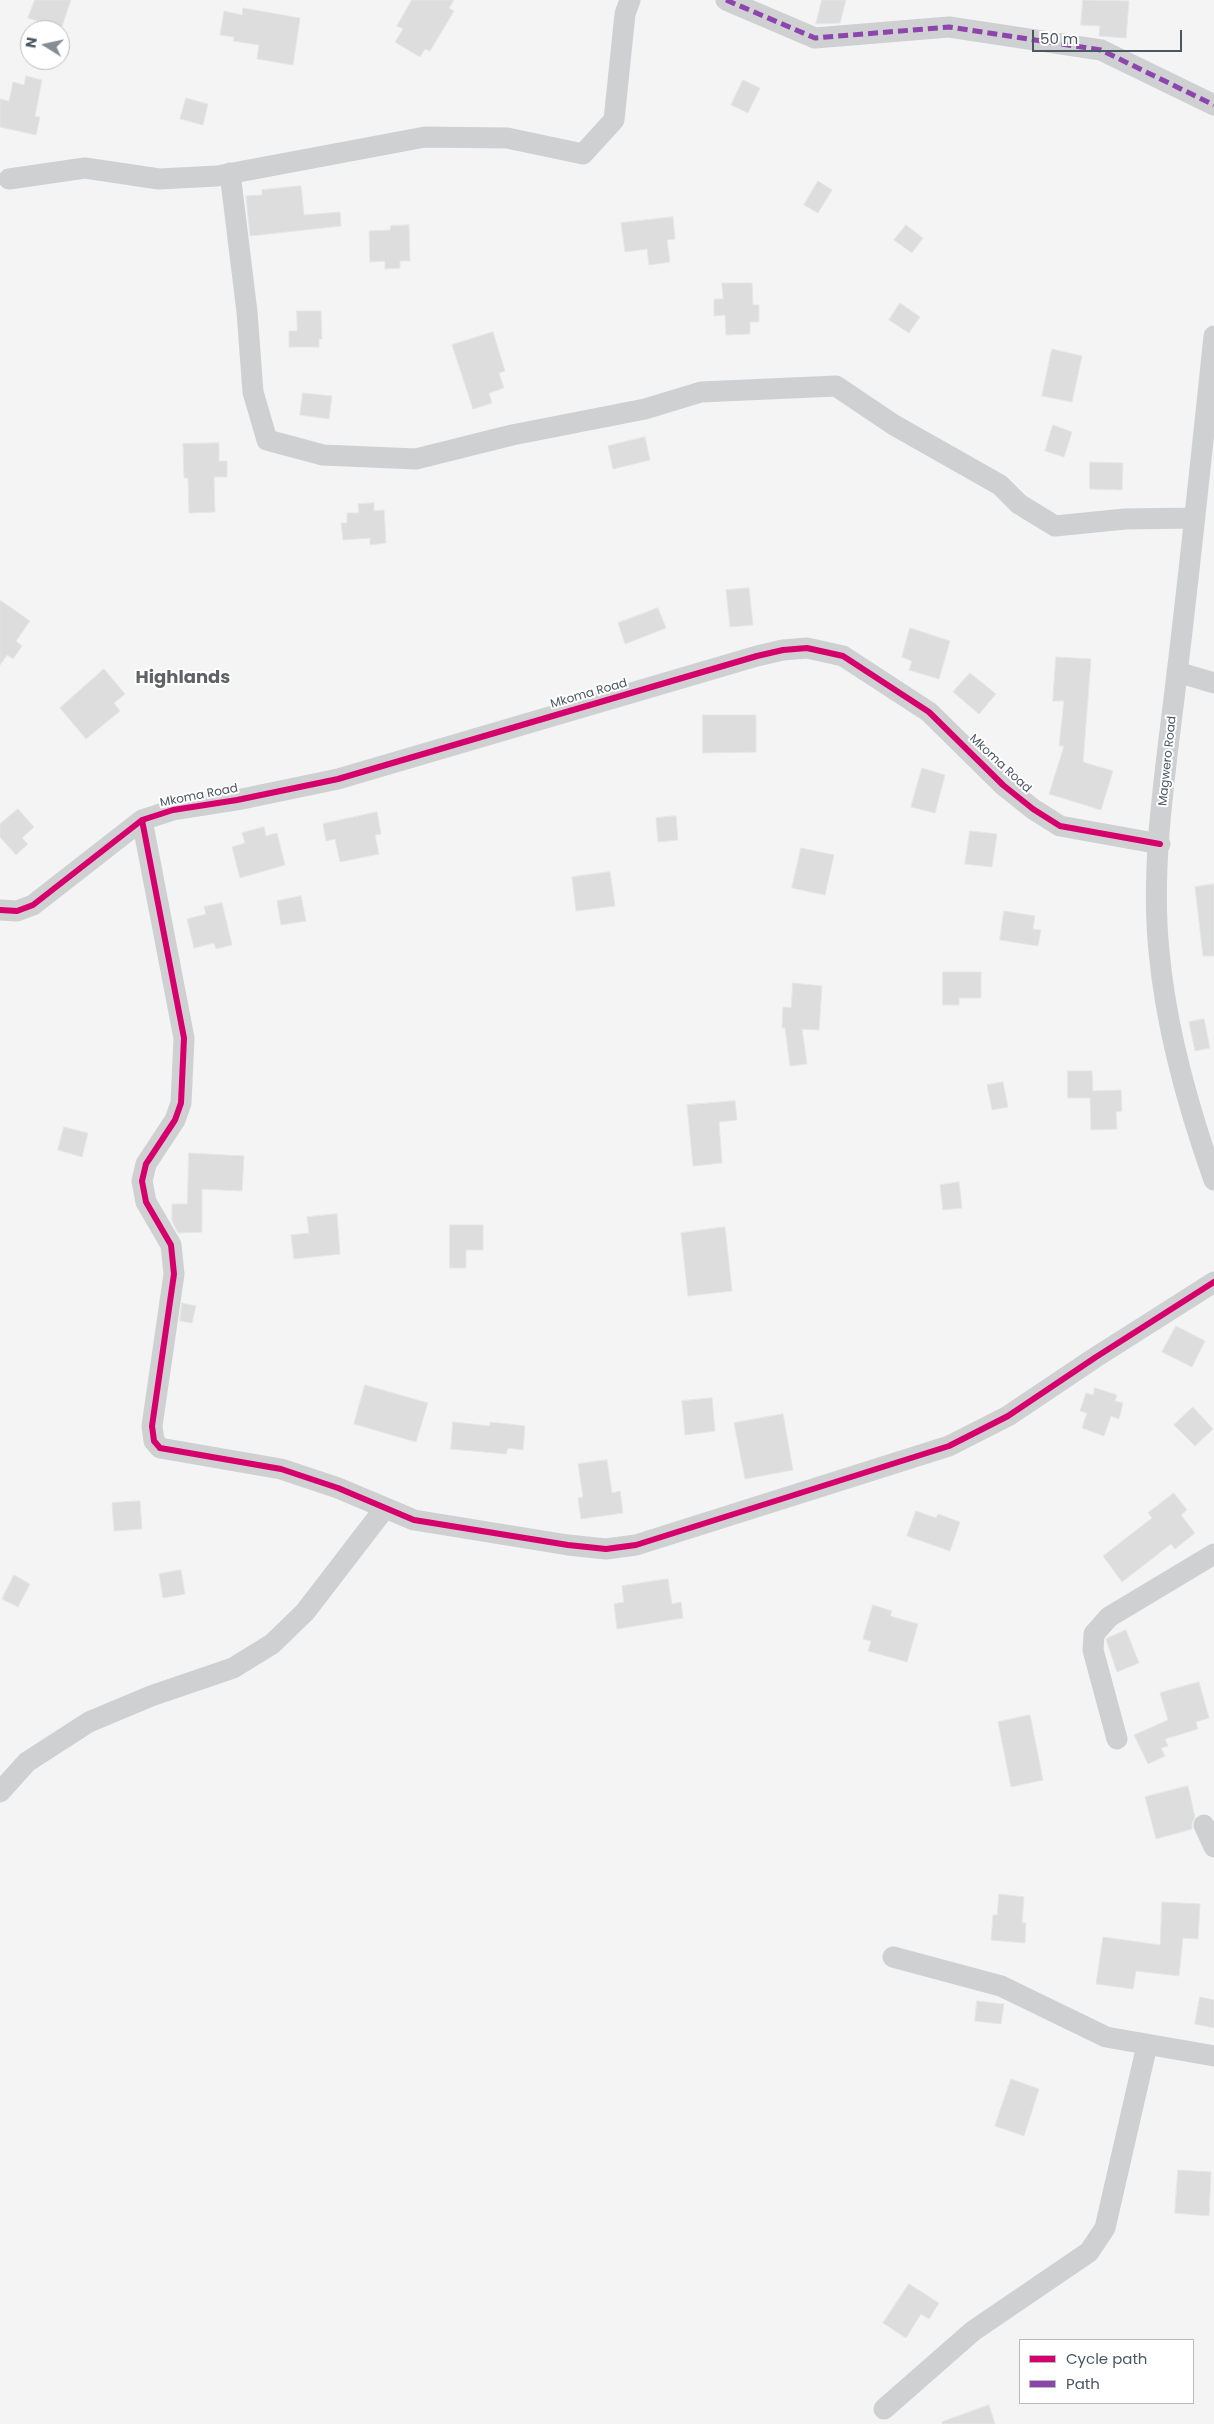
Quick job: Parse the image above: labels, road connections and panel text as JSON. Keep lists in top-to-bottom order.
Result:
{
  "streets": {
    "street": ["Mkoma Road", "Magwero Road"]
  },
  "crossings": [
    ["Mkoma Road", "Magwero Road"]
  ],
  "districts": ["Highlands"],
  "legend": ["Cycle path", "Path"],
  "scale_bar": "50 m",
  "north": "left"
}
